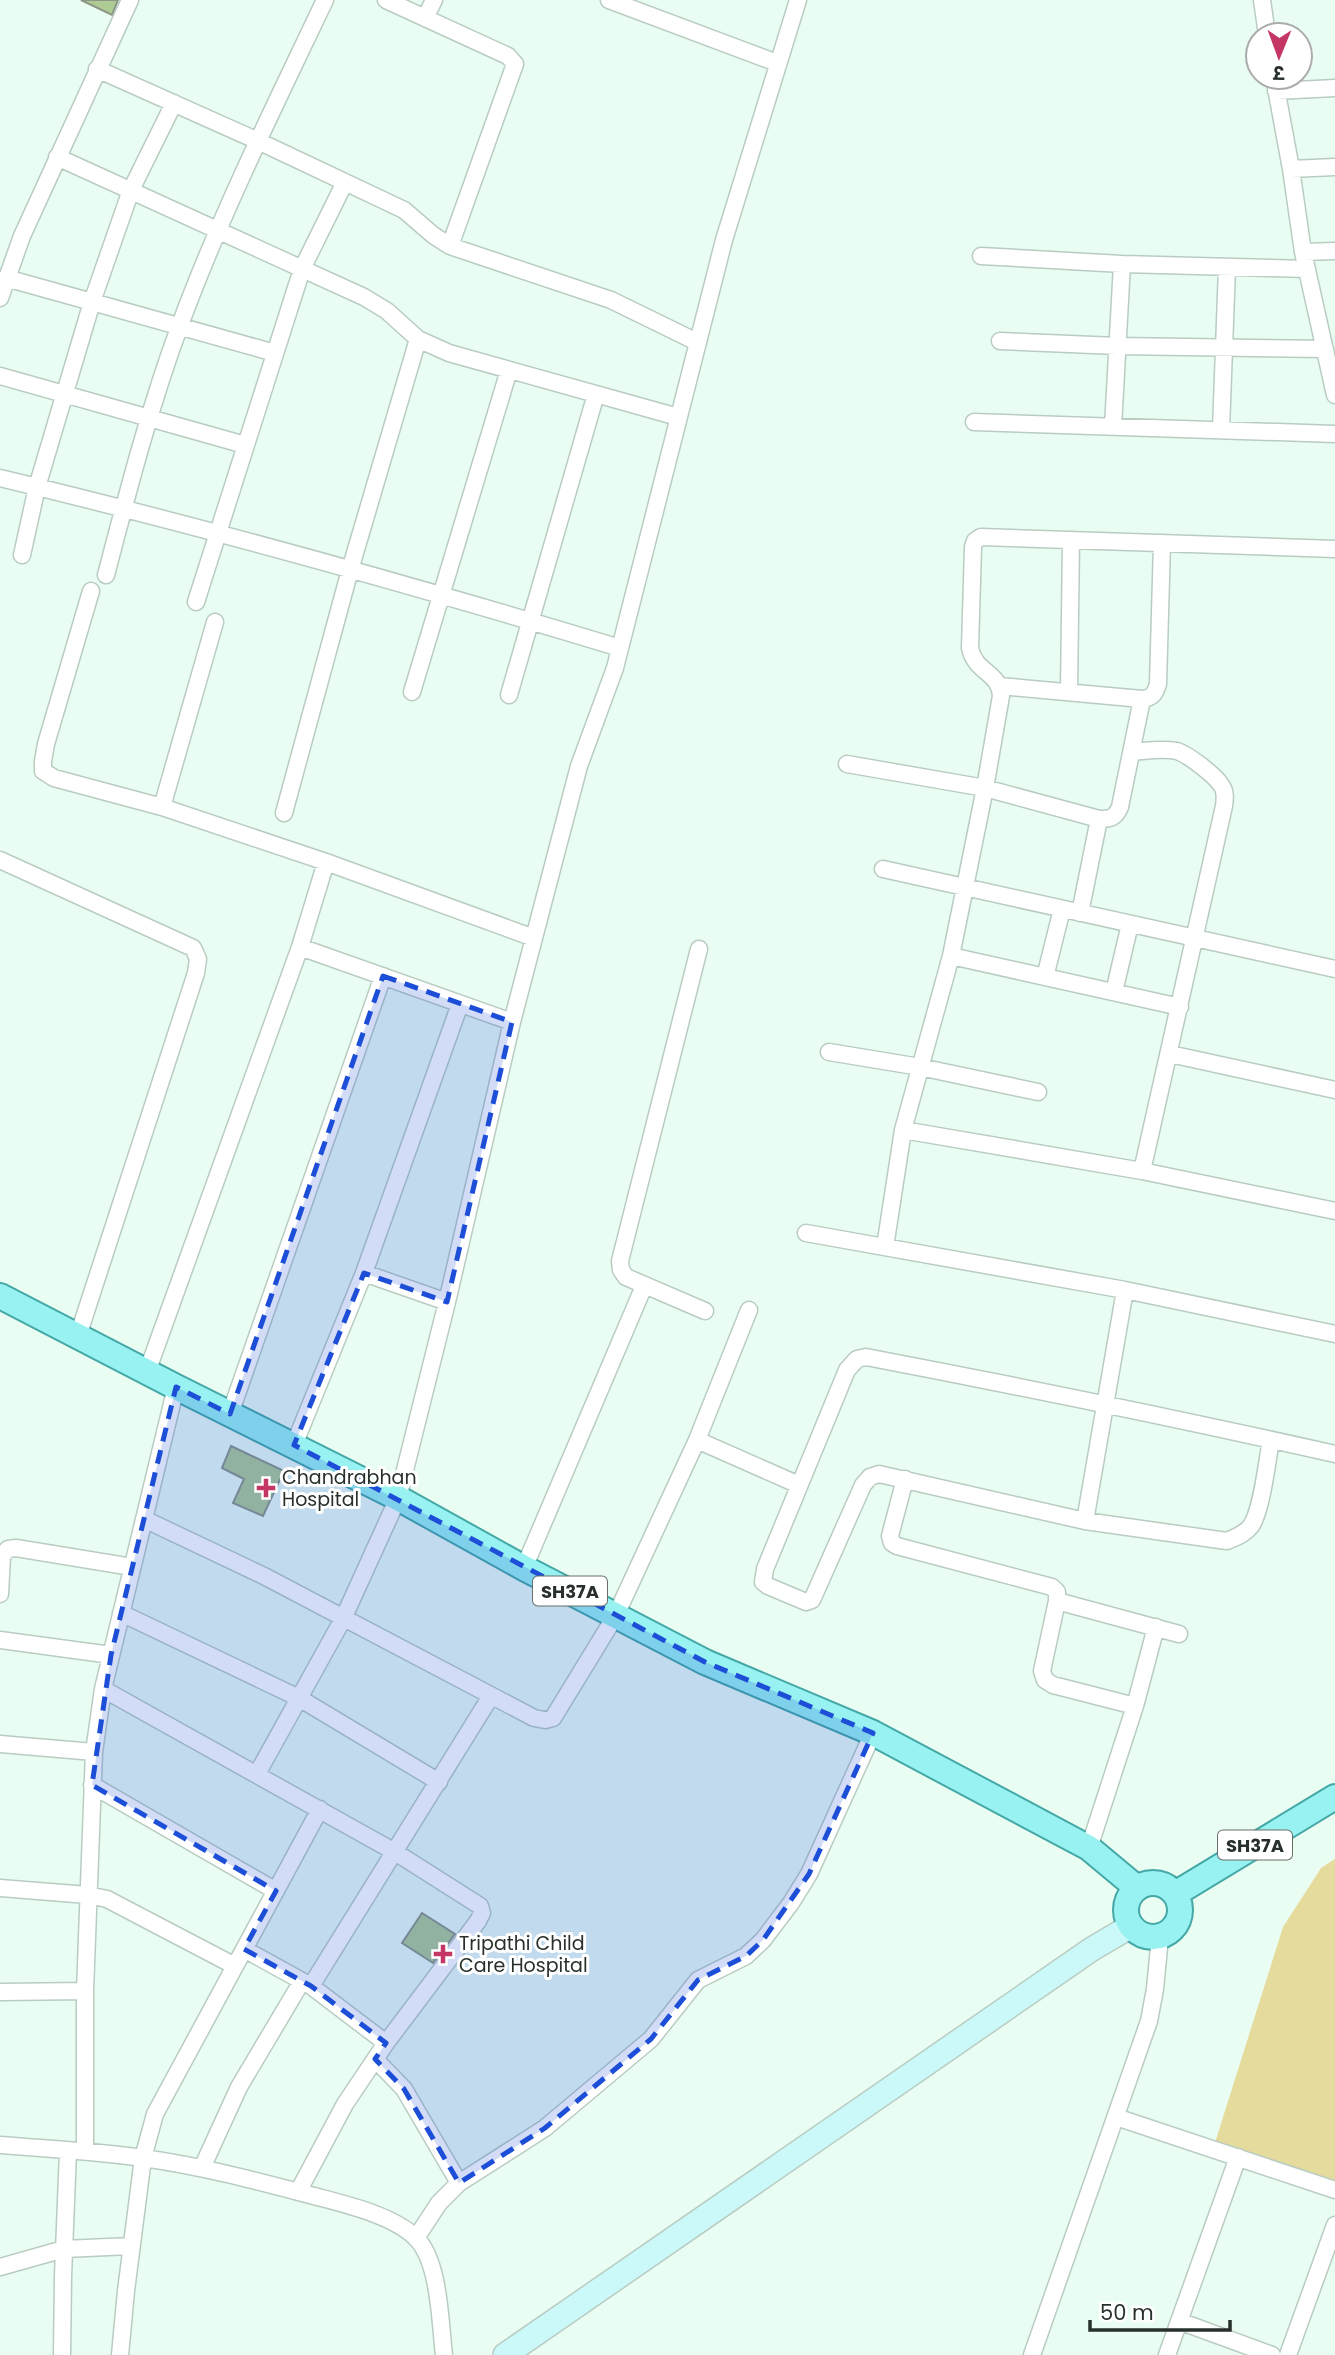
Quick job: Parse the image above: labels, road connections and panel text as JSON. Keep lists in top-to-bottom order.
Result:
{
  "streets": {
    "main road": ["SH37A"]
  },
  "places": {
    "health": ["Chandrabhan Hospital", "Tripathi Child Care Hospital"]
  },
  "scale_bar": "50 m",
  "north": "bottom"
}
